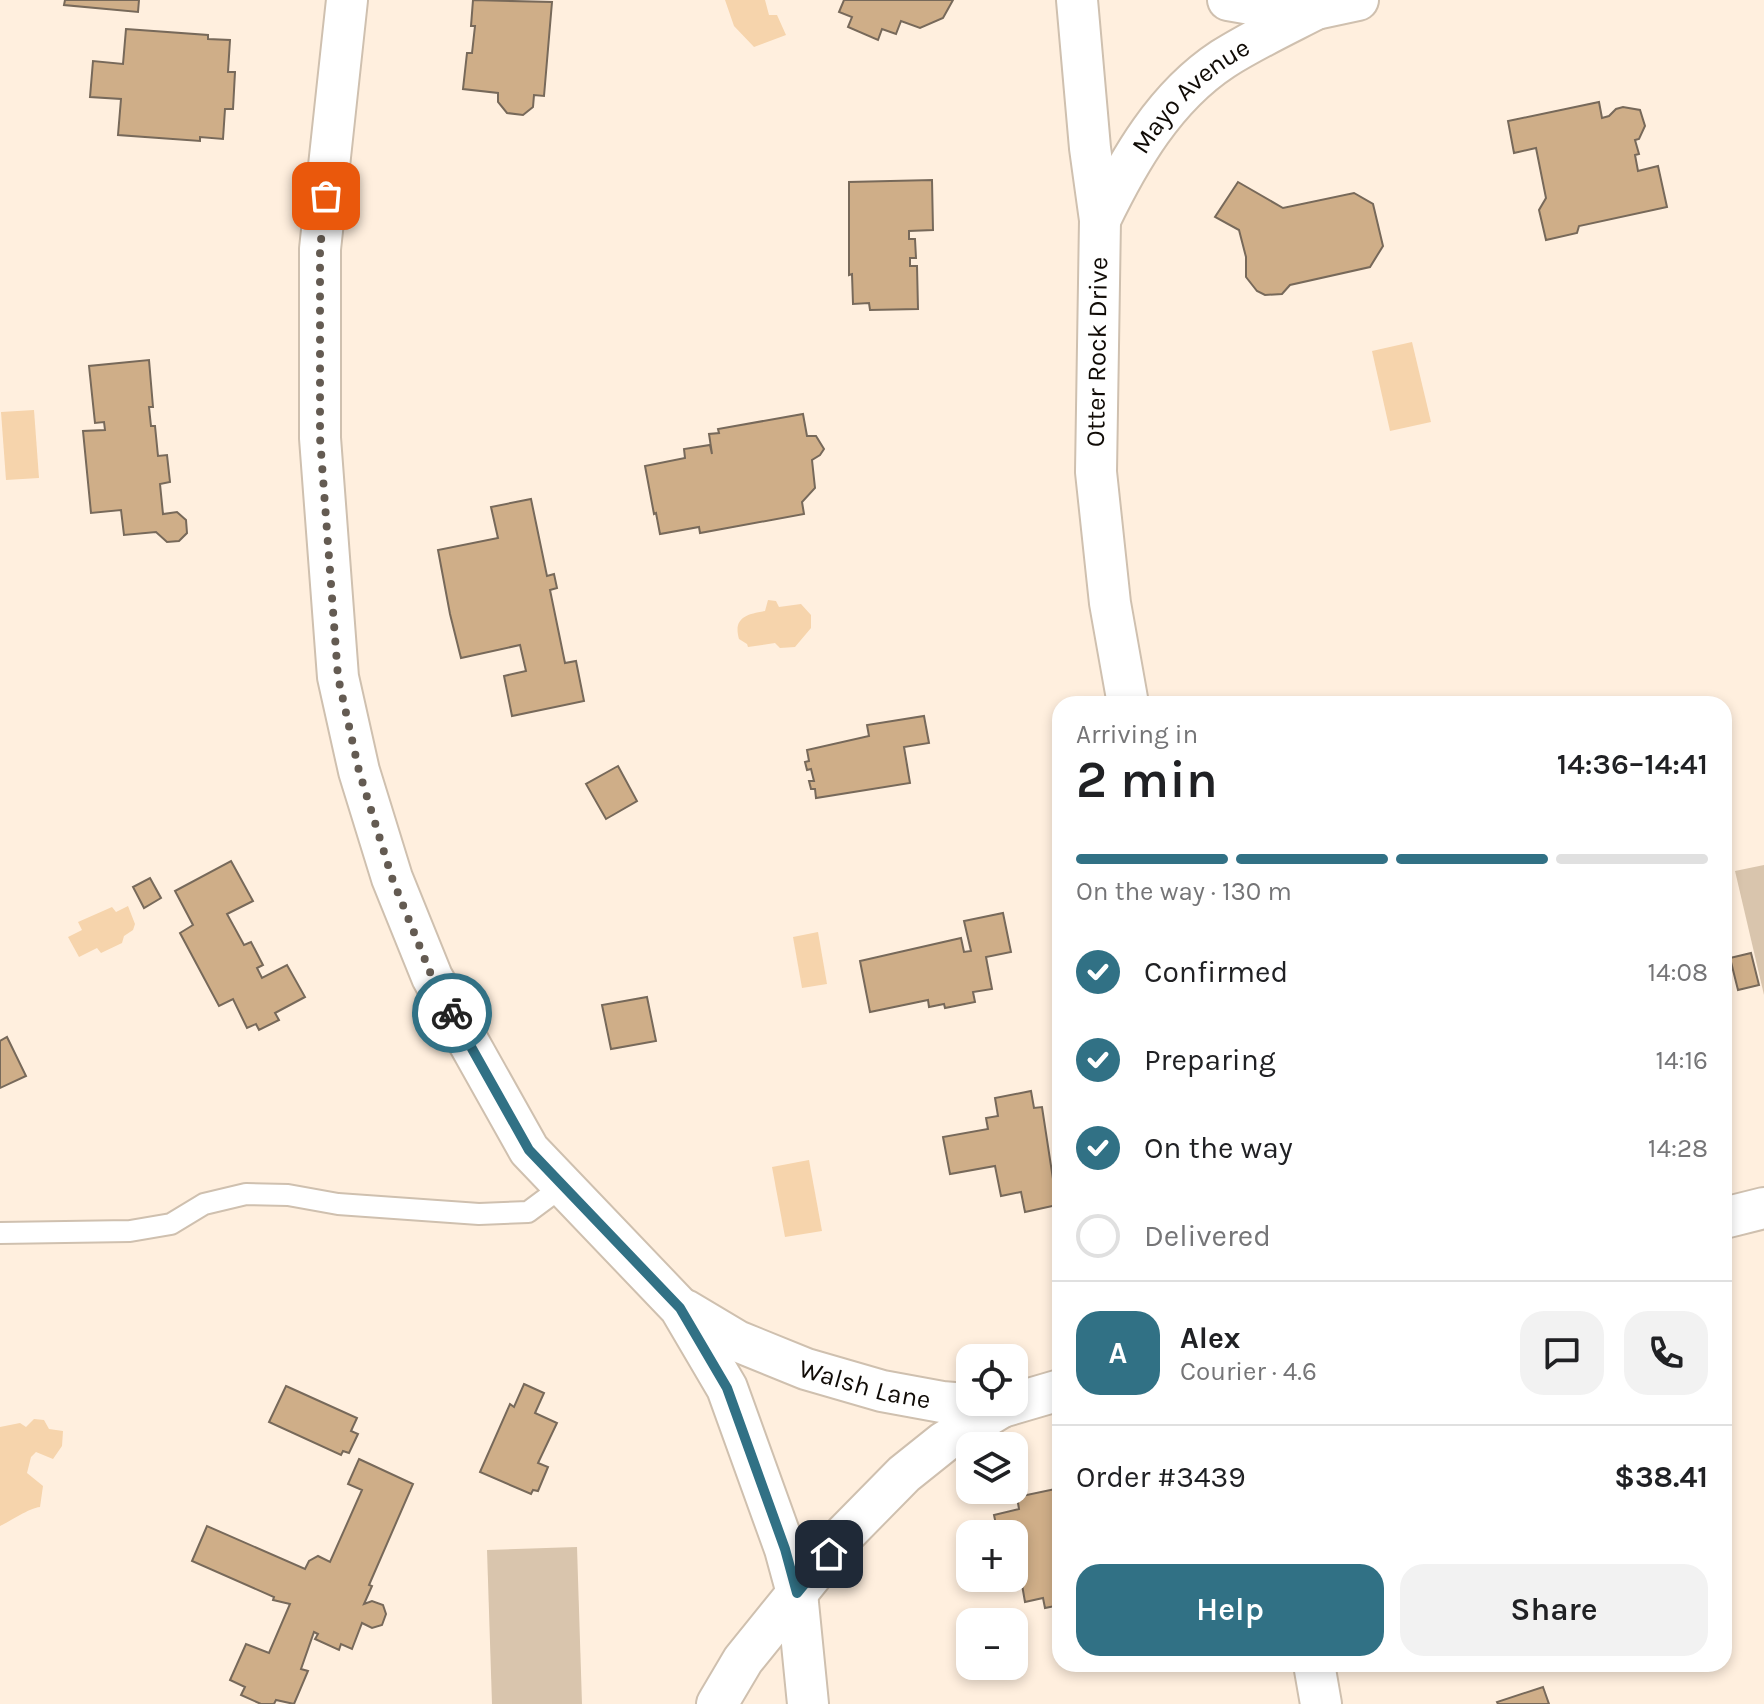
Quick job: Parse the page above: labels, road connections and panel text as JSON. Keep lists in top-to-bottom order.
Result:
{
  "streets": {
    "street": ["Mayo Avenue", "Otter Rock Drive", "Walsh Lane"]
  },
  "crossings": [
    ["Mayo Avenue", "Otter Rock Drive"]
  ],
  "page": {
    "heading": ["2 min", "Arriving in", "14:36–14:41"],
    "panel": [
      "Alex",
      "Courier · 4.6",
      "Order #3439",
      "$38.41"
    ],
    "bar": "On the way · 130 m",
    "list": [
      ["Confirmed", "14:08"],
      ["Preparing", "14:16"],
      ["On the way", "14:28"],
      "Delivered"
    ],
    "round": "A",
    "map_buttons": ["+", "−"],
    "buttons": ["Help", "Share"]
  }
}
